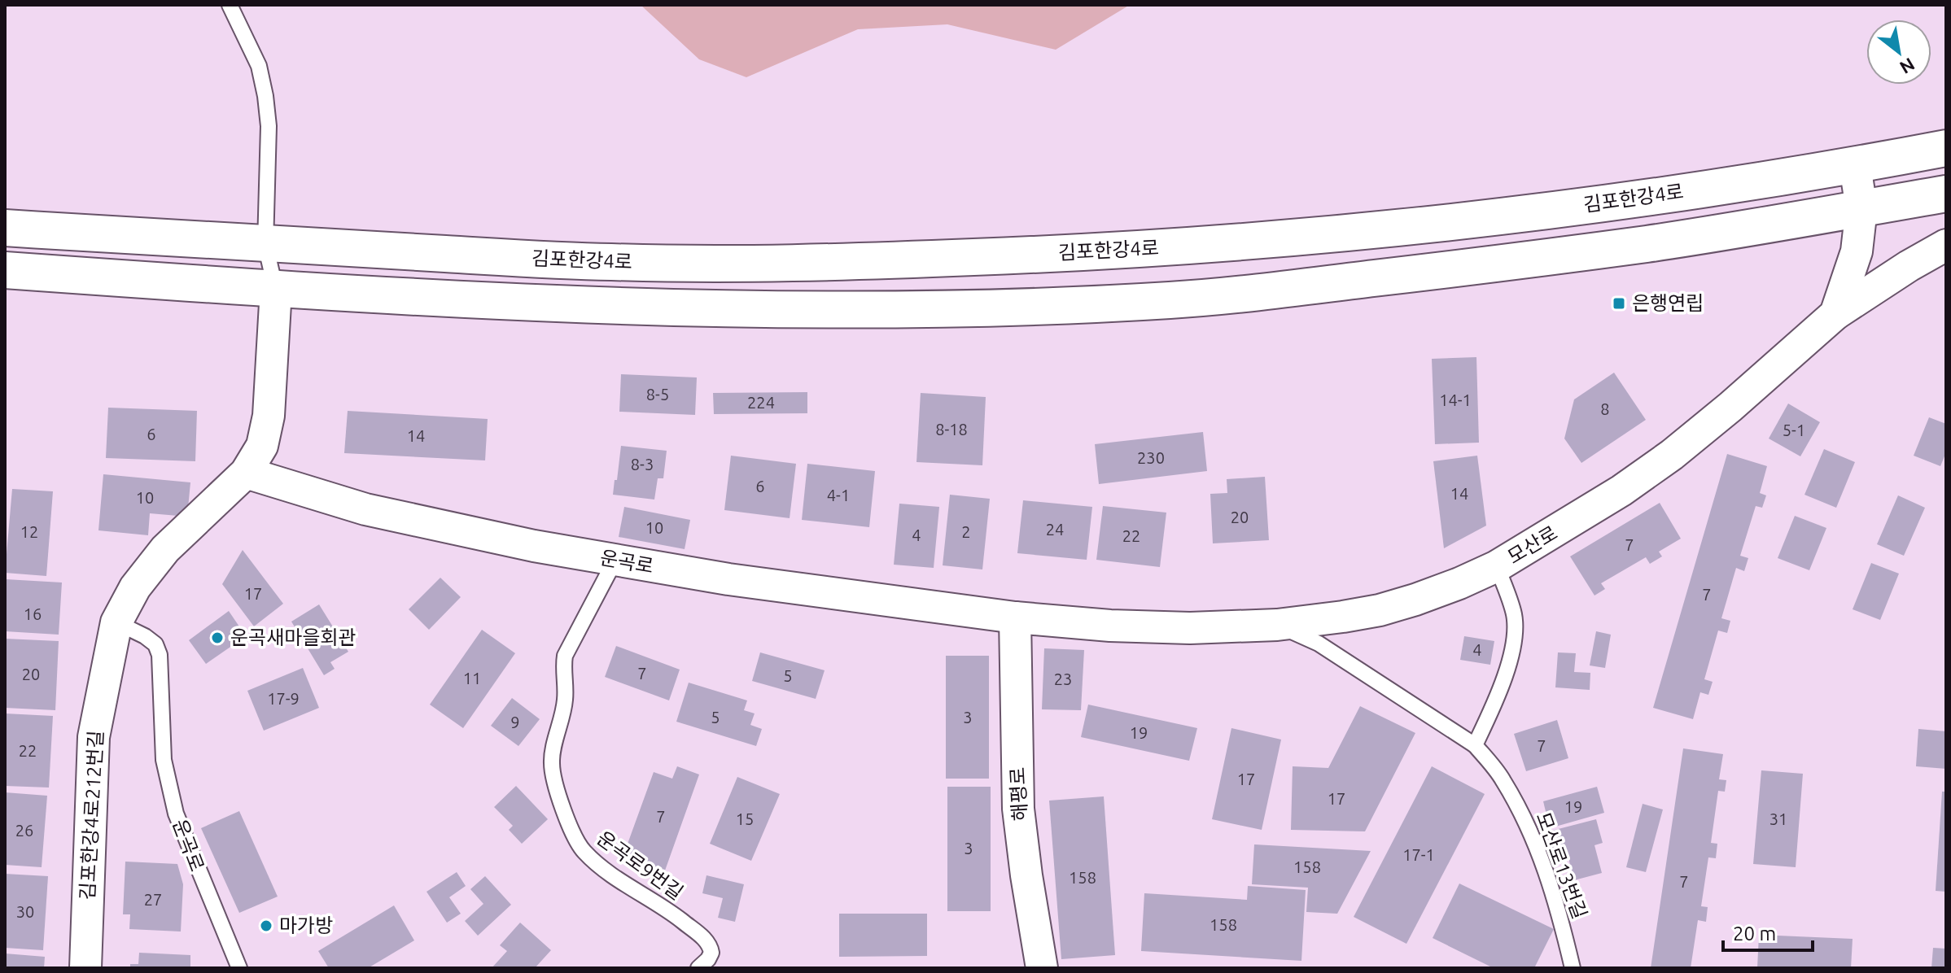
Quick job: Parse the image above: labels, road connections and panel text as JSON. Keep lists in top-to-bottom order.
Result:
{
  "streets": {
    "street": [
      "김포한강4로",
      "모산로",
      "운곡로",
      "해평로",
      "김포한강4로212번길"
    ],
    "lane": ["운곡로9번길", "모산로13번길"]
  },
  "crossings": [
    ["김포한강4로", "모산로"],
    ["모산로", "운곡로"],
    ["모산로", "해평로"],
    ["모산로", "모산로13번길"],
    ["운곡로", "해평로"],
    ["운곡로", "김포한강4로212번길"],
    ["운곡로", "운곡로9번길"]
  ],
  "places": {
    "transit": ["은행연립"],
    "other": ["운곡새마을회관", "마가방"]
  },
  "house_numbers": [
    "8-5",
    "14-1",
    "224",
    "8",
    "8-18",
    "5-1",
    "6",
    "14",
    "230",
    "8-3",
    "6",
    "14",
    "4-1",
    "10",
    "20",
    "10",
    "24",
    "12",
    "2",
    "4",
    "22",
    "7",
    "17",
    "7",
    "16",
    "4",
    "7",
    "20",
    "5",
    "11",
    "23",
    "17-9",
    "5",
    "3",
    "9",
    "19",
    "7",
    "22",
    "17",
    "17",
    "19",
    "7",
    "15",
    "31",
    "26",
    "3",
    "17-1",
    "158",
    "158",
    "7",
    "27",
    "30",
    "158"
  ],
  "scale_bar": "20 m",
  "north": "bottom right"
}
